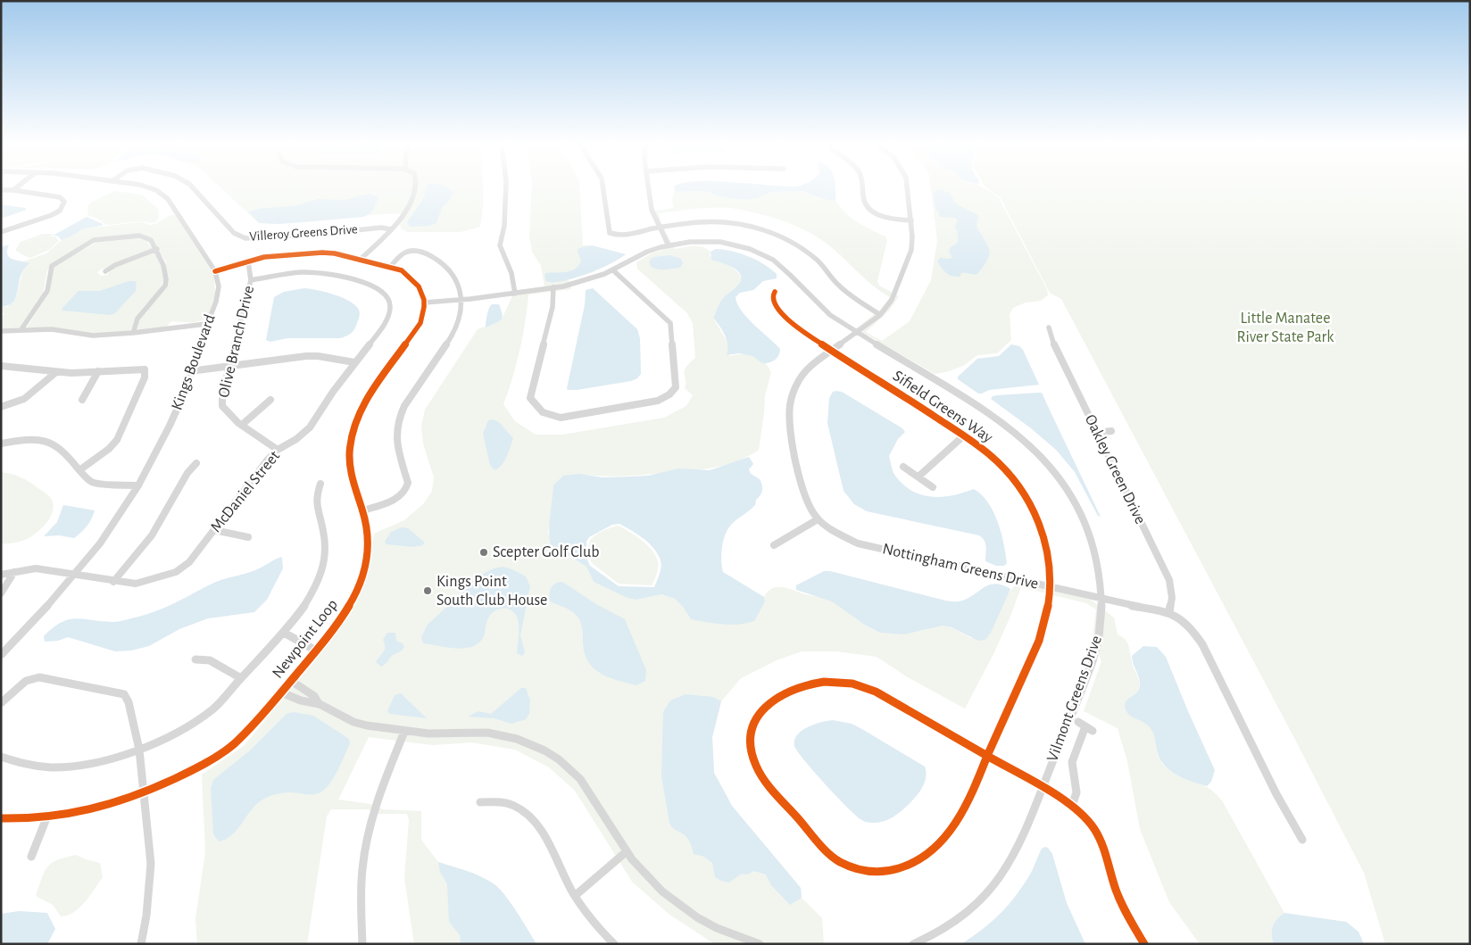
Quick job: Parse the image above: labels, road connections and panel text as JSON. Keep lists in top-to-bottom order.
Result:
{
  "streets": {
    "street": [
      "Villeroy Greens Drive",
      "Olive Branch Drive",
      "Kings Boulevard",
      "Sifield Greens Way",
      "Oakley Green Drive",
      "McDaniel Street",
      "Nottingham Greens Drive",
      "Newpoint Loop",
      "Vilmont Greens Drive"
    ]
  },
  "crossings": [
    ["Olive Branch Drive", "McDaniel Street"],
    ["Kings Boulevard", "McDaniel Street"],
    ["Sifield Greens Way", "Nottingham Greens Drive"],
    ["Sifield Greens Way", "Vilmont Greens Drive"],
    ["Oakley Green Drive", "Nottingham Greens Drive"],
    ["Nottingham Greens Drive", "Vilmont Greens Drive"],
    ["Newpoint Loop", "Vilmont Greens Drive"]
  ],
  "parks": ["Little Manatee River State Park"],
  "places": ["Scepter Golf Club", "Kings Point South Club House"]
}
